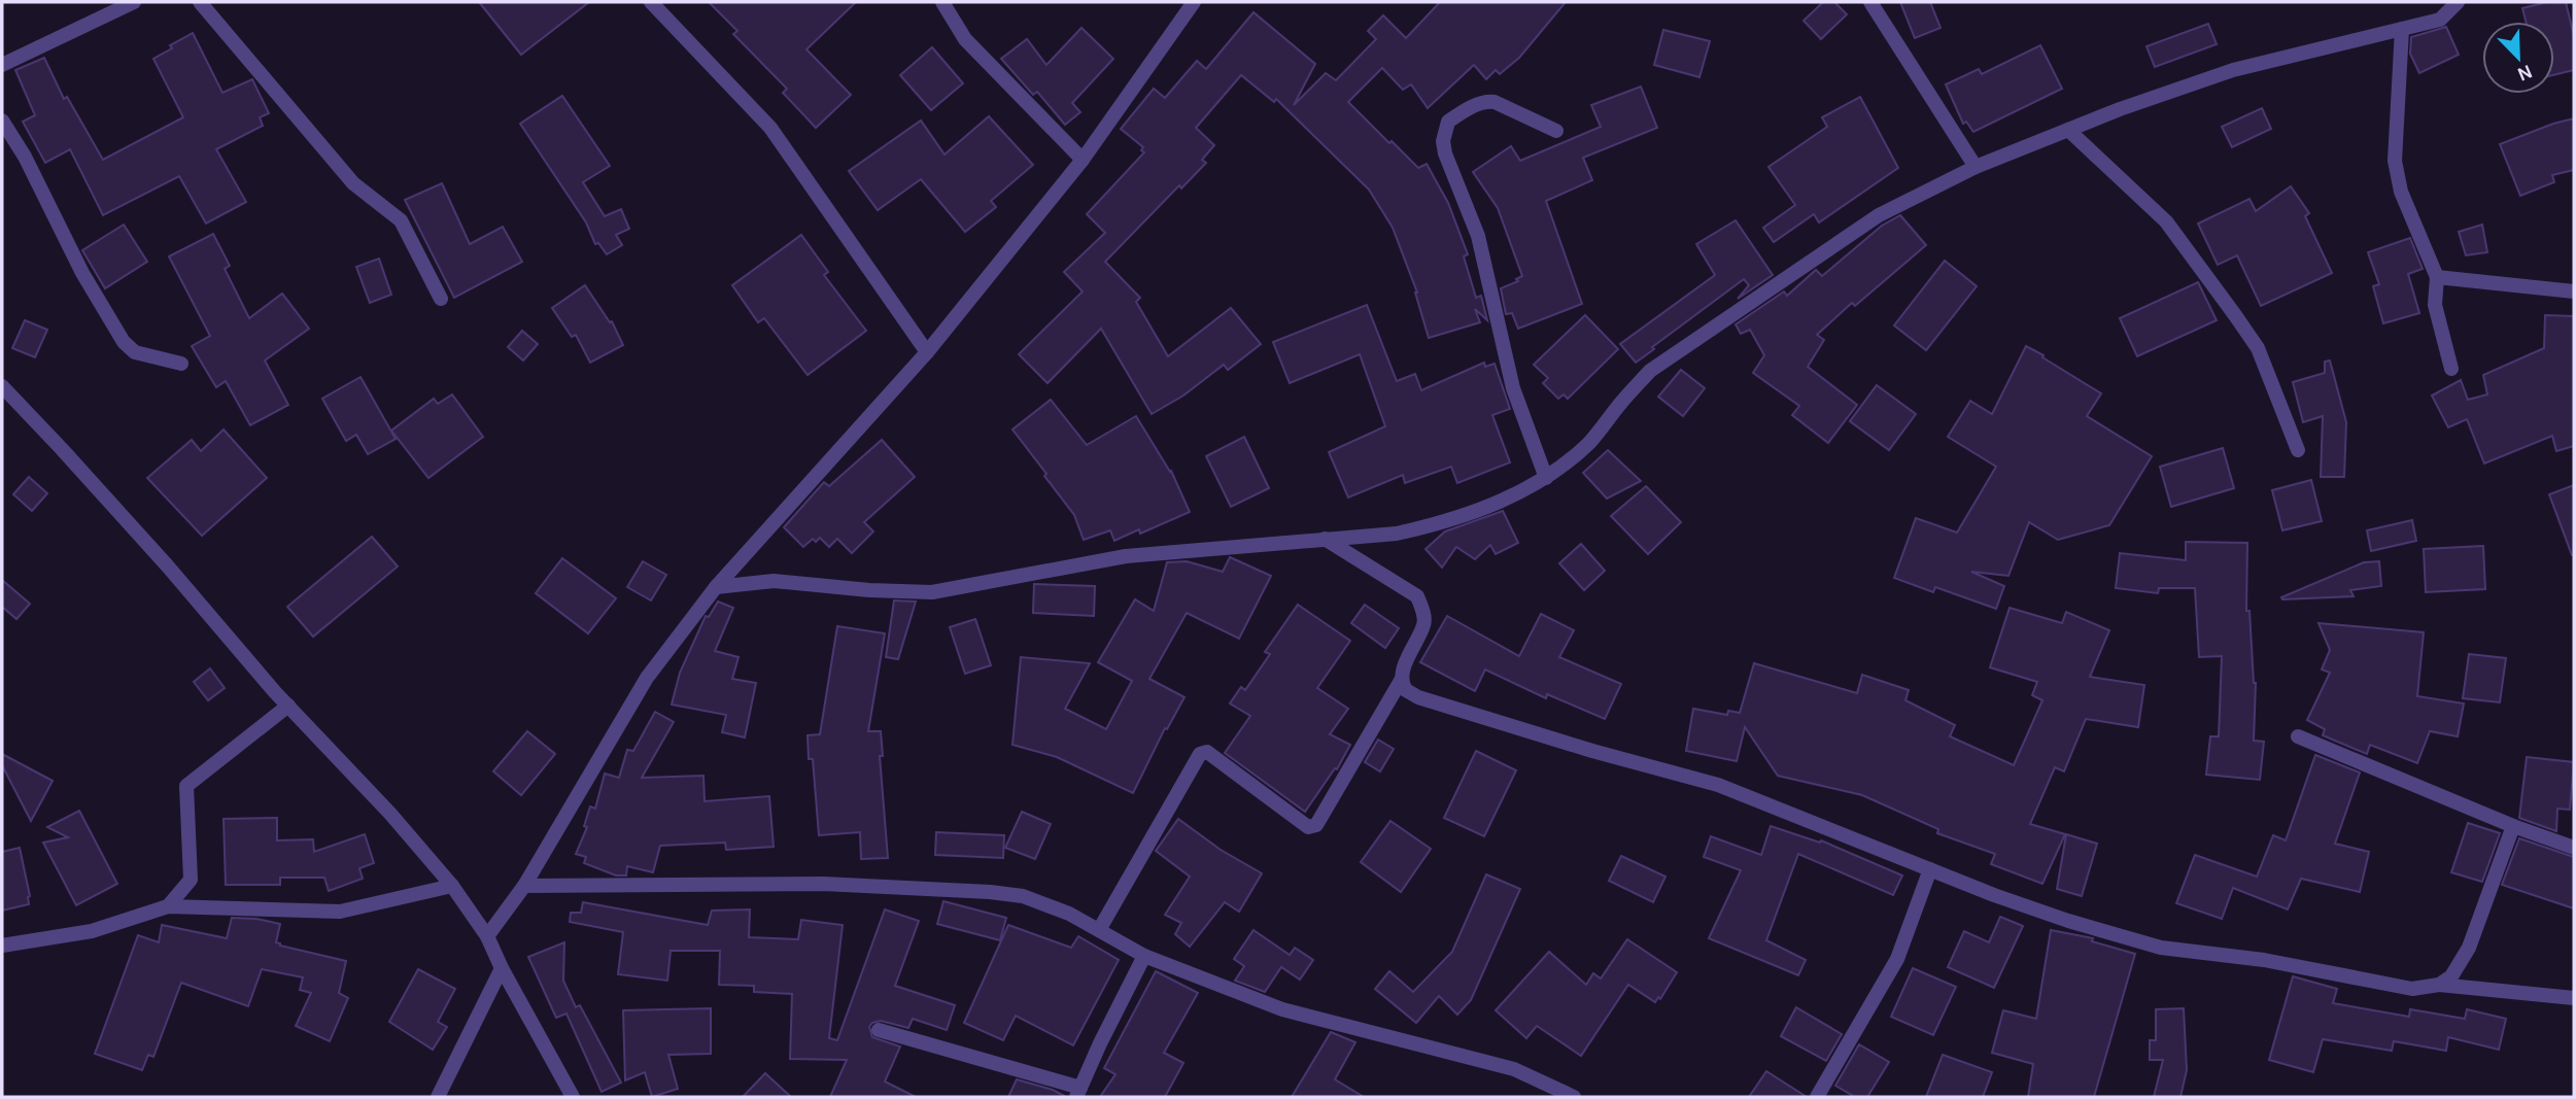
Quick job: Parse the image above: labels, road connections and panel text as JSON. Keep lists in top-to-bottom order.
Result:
{
  "north": "bottom right"
}
